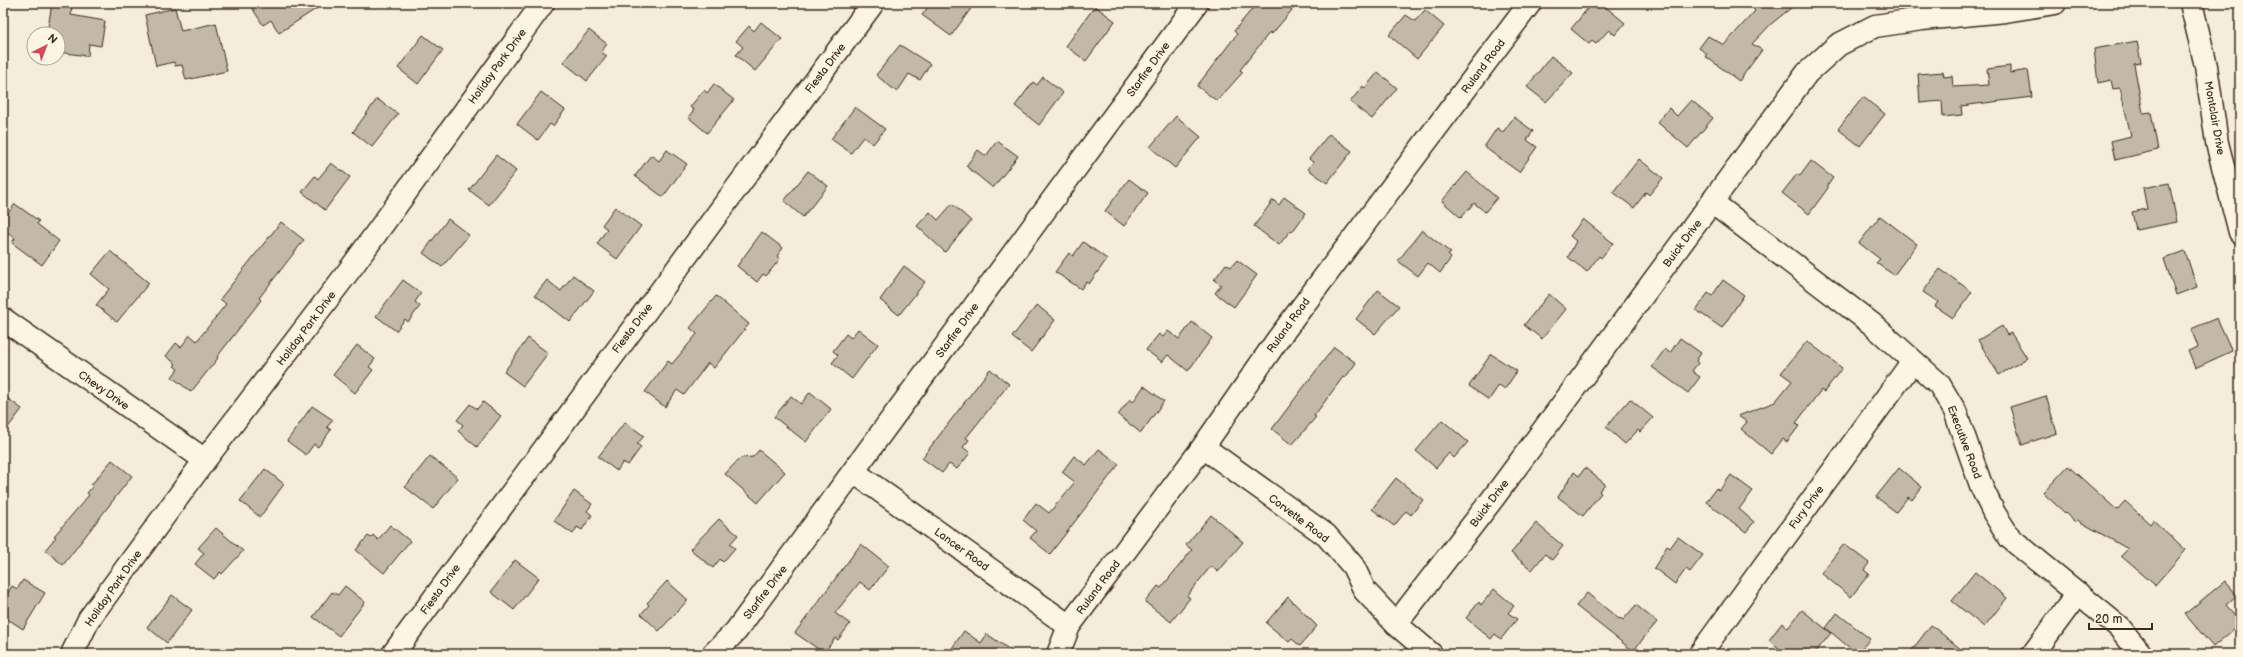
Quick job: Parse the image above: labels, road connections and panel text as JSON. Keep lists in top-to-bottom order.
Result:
{
  "streets": {
    "street": [
      "Holiday Park Drive",
      "Ruland Road",
      "Fiesta Drive",
      "Starfire Drive",
      "Montclair Drive",
      "Buick Drive",
      "Chevy Drive",
      "Executive Road",
      "Fury Drive",
      "Corvette Road",
      "Lancer Road"
    ]
  },
  "crossings": [
    ["Holiday Park Drive", "Chevy Drive"],
    ["Ruland Road", "Corvette Road"],
    ["Ruland Road", "Lancer Road"],
    ["Starfire Drive", "Lancer Road"],
    ["Buick Drive", "Executive Road"],
    ["Buick Drive", "Corvette Road"],
    ["Executive Road", "Fury Drive"]
  ],
  "scale_bar": "20 m",
  "north": "top right"
}
